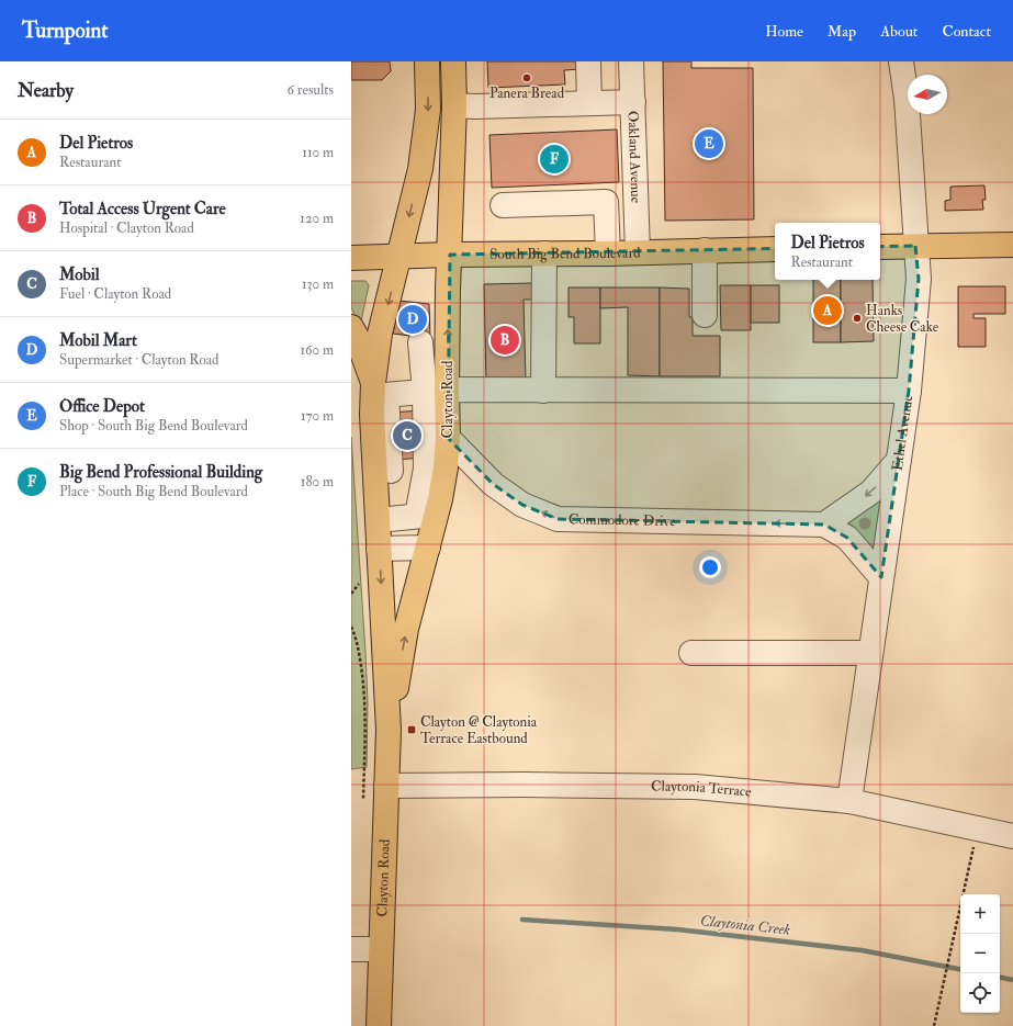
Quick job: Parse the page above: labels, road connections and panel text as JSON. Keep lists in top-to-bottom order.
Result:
{
  "streets": {
    "main road": ["South Big Bend Boulevard", "Clayton Road"],
    "street": [
      "Oakland Avenue",
      "Ethel Avenue",
      "Commodore Drive",
      "Claytonia Terrace"
    ]
  },
  "crossings": [
    ["Oakland Avenue", "South Big Bend Boulevard"],
    ["South Big Bend Boulevard", "Clayton Road"],
    ["Clayton Road", "Commodore Drive"],
    ["Clayton Road", "Claytonia Terrace"],
    ["Ethel Avenue", "Commodore Drive"],
    ["Ethel Avenue", "Claytonia Terrace"]
  ],
  "water": ["Claytonia Creek"],
  "places": {
    "other": ["Panera Bread", "Hanks Cheese Cake"],
    "transit": ["Clayton @ Claytonia Terrace Eastbound"]
  },
  "north": "left",
  "page": {
    "header": "Turnpoint",
    "nav": [
      "Home",
      "Map",
      "About",
      "Contact"
    ],
    "heading": ["Nearby", "6 results"],
    "list": [
      {
        "mark": "A",
        "name": "Del Pietros",
        "note": "Restaurant",
        "value": "110 m"
      },
      {
        "mark": "B",
        "name": "Total Access Urgent Care",
        "note": "Hospital · Clayton Road",
        "value": "120 m"
      },
      {
        "mark": "C",
        "name": "Mobil",
        "note": "Fuel · Clayton Road",
        "value": "130 m"
      },
      {
        "mark": "D",
        "name": "Mobil Mart",
        "note": "Supermarket · Clayton Road",
        "value": "160 m"
      },
      {
        "mark": "E",
        "name": "Office Depot",
        "note": "Shop · South Big Bend Boulevard",
        "value": "170 m"
      },
      {
        "mark": "F",
        "name": "Big Bend Professional Building",
        "note": "Place · South Big Bend Boulevard",
        "value": "180 m"
      }
    ],
    "pins": [
      "E",
      "F",
      "A",
      "D",
      "B",
      "C"
    ],
    "popup": ["Del Pietros", "Restaurant"],
    "map_buttons": ["+", "−"]
  }
}
